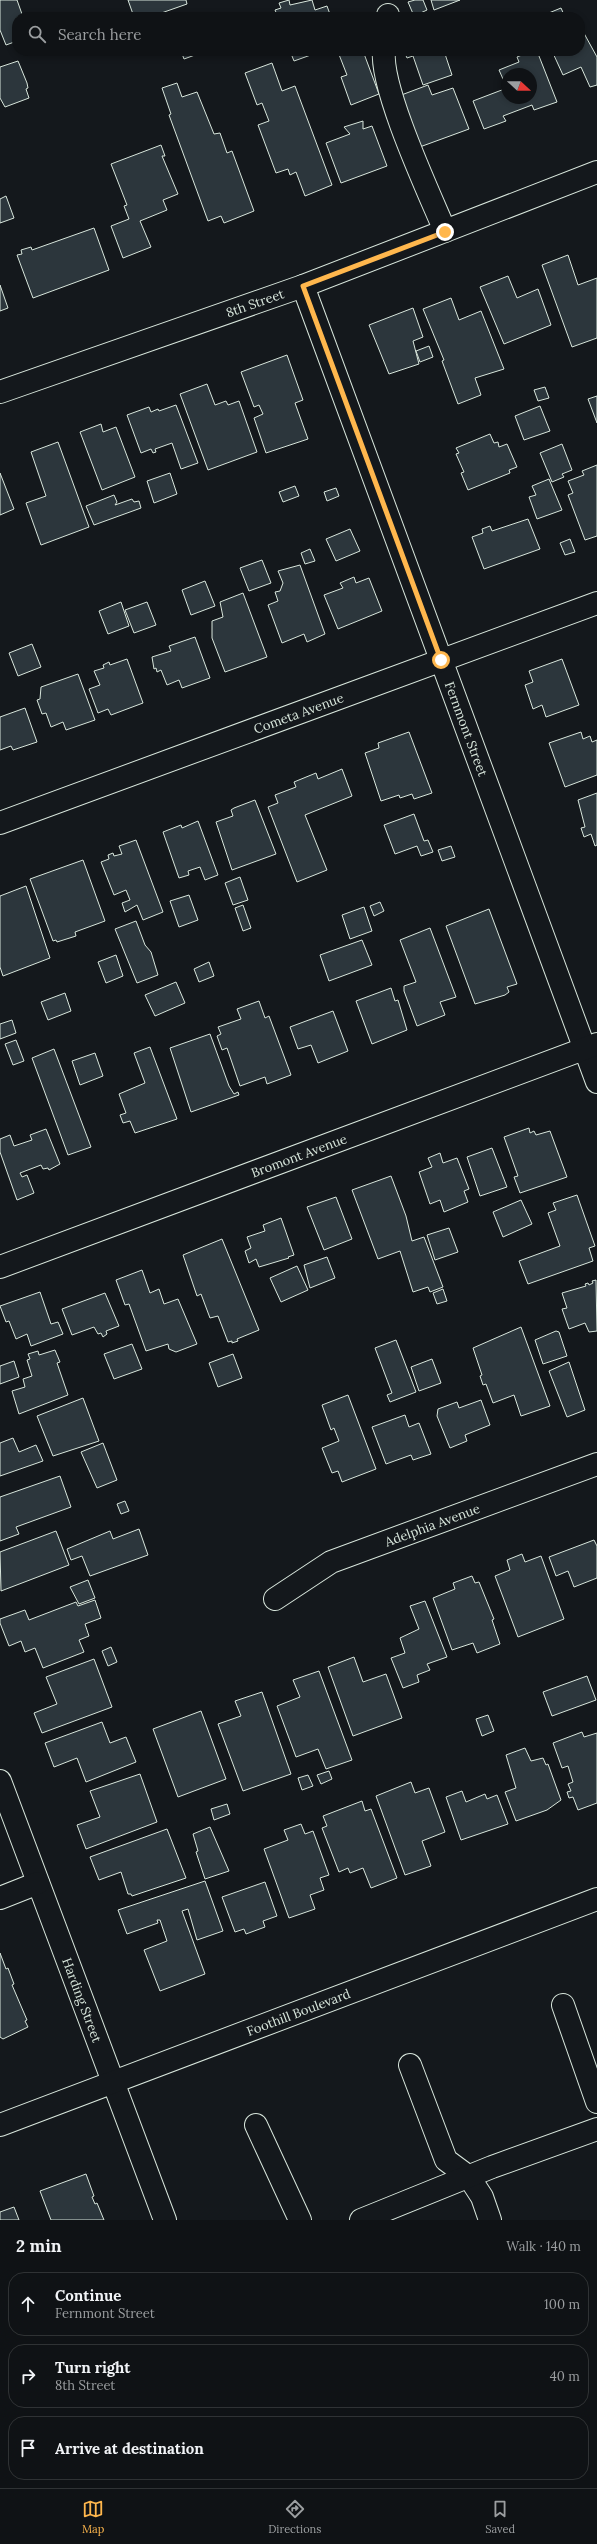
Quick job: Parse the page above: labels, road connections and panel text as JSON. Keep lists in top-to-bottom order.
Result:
{
  "streets": {
    "street": [
      "8th Street",
      "Cometa Avenue",
      "Fernmont Street",
      "Bromont Avenue",
      "Adelphia Avenue",
      "Harding Street",
      "Foothill Boulevard"
    ]
  },
  "crossings": [
    ["8th Street", "Fernmont Street"],
    ["Cometa Avenue", "Fernmont Street"],
    ["Fernmont Street", "Bromont Avenue"],
    ["Harding Street", "Foothill Boulevard"]
  ],
  "north": "right",
  "page": {
    "search": "Search here",
    "heading": ["2 min", "Walk · 140 m"],
    "list": [
      ["Continue", "Fernmont Street", "100 m"],
      ["Turn right", "8th Street", "40 m"],
      "Arrive at destination"
    ],
    "nav": ["Map", "Directions", "Saved"]
  }
}
